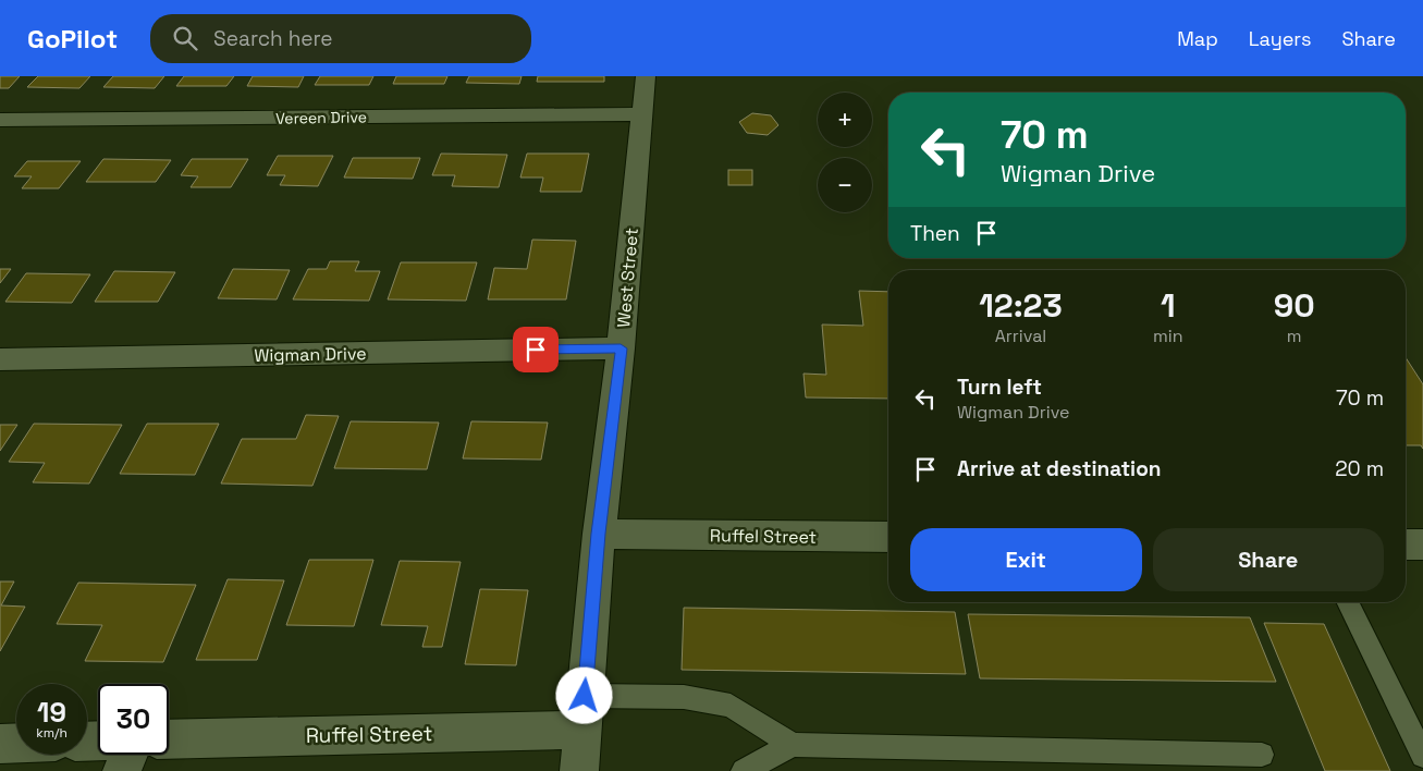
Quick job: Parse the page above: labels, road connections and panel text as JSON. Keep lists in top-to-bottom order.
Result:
{
  "streets": {
    "street": [
      "Vereen Drive",
      "West Street",
      "Wigman Drive",
      "Ruffel Street"
    ]
  },
  "crossings": [
    ["Vereen Drive", "West Street"],
    ["West Street", "Wigman Drive"],
    ["West Street", "Ruffel Street"]
  ],
  "page": {
    "header": "GoPilot",
    "search": "Search here",
    "nav": ["Map", "Layers", "Share"],
    "map_buttons": ["+", "−"],
    "turn": ["70 m", "Wigman Drive"],
    "then": "Then",
    "eta": [
      "12:23",
      "Arrival",
      "1",
      "min",
      "90",
      "m"
    ],
    "list": [
      {
        "name": "Turn left",
        "note": "Wigman Drive",
        "value": "70 m"
      },
      {
        "name": "Arrive at destination",
        "value": "20 m"
      }
    ],
    "buttons": ["Exit", "Share"],
    "speed": "19 km/h",
    "limit": "30"
  }
}
